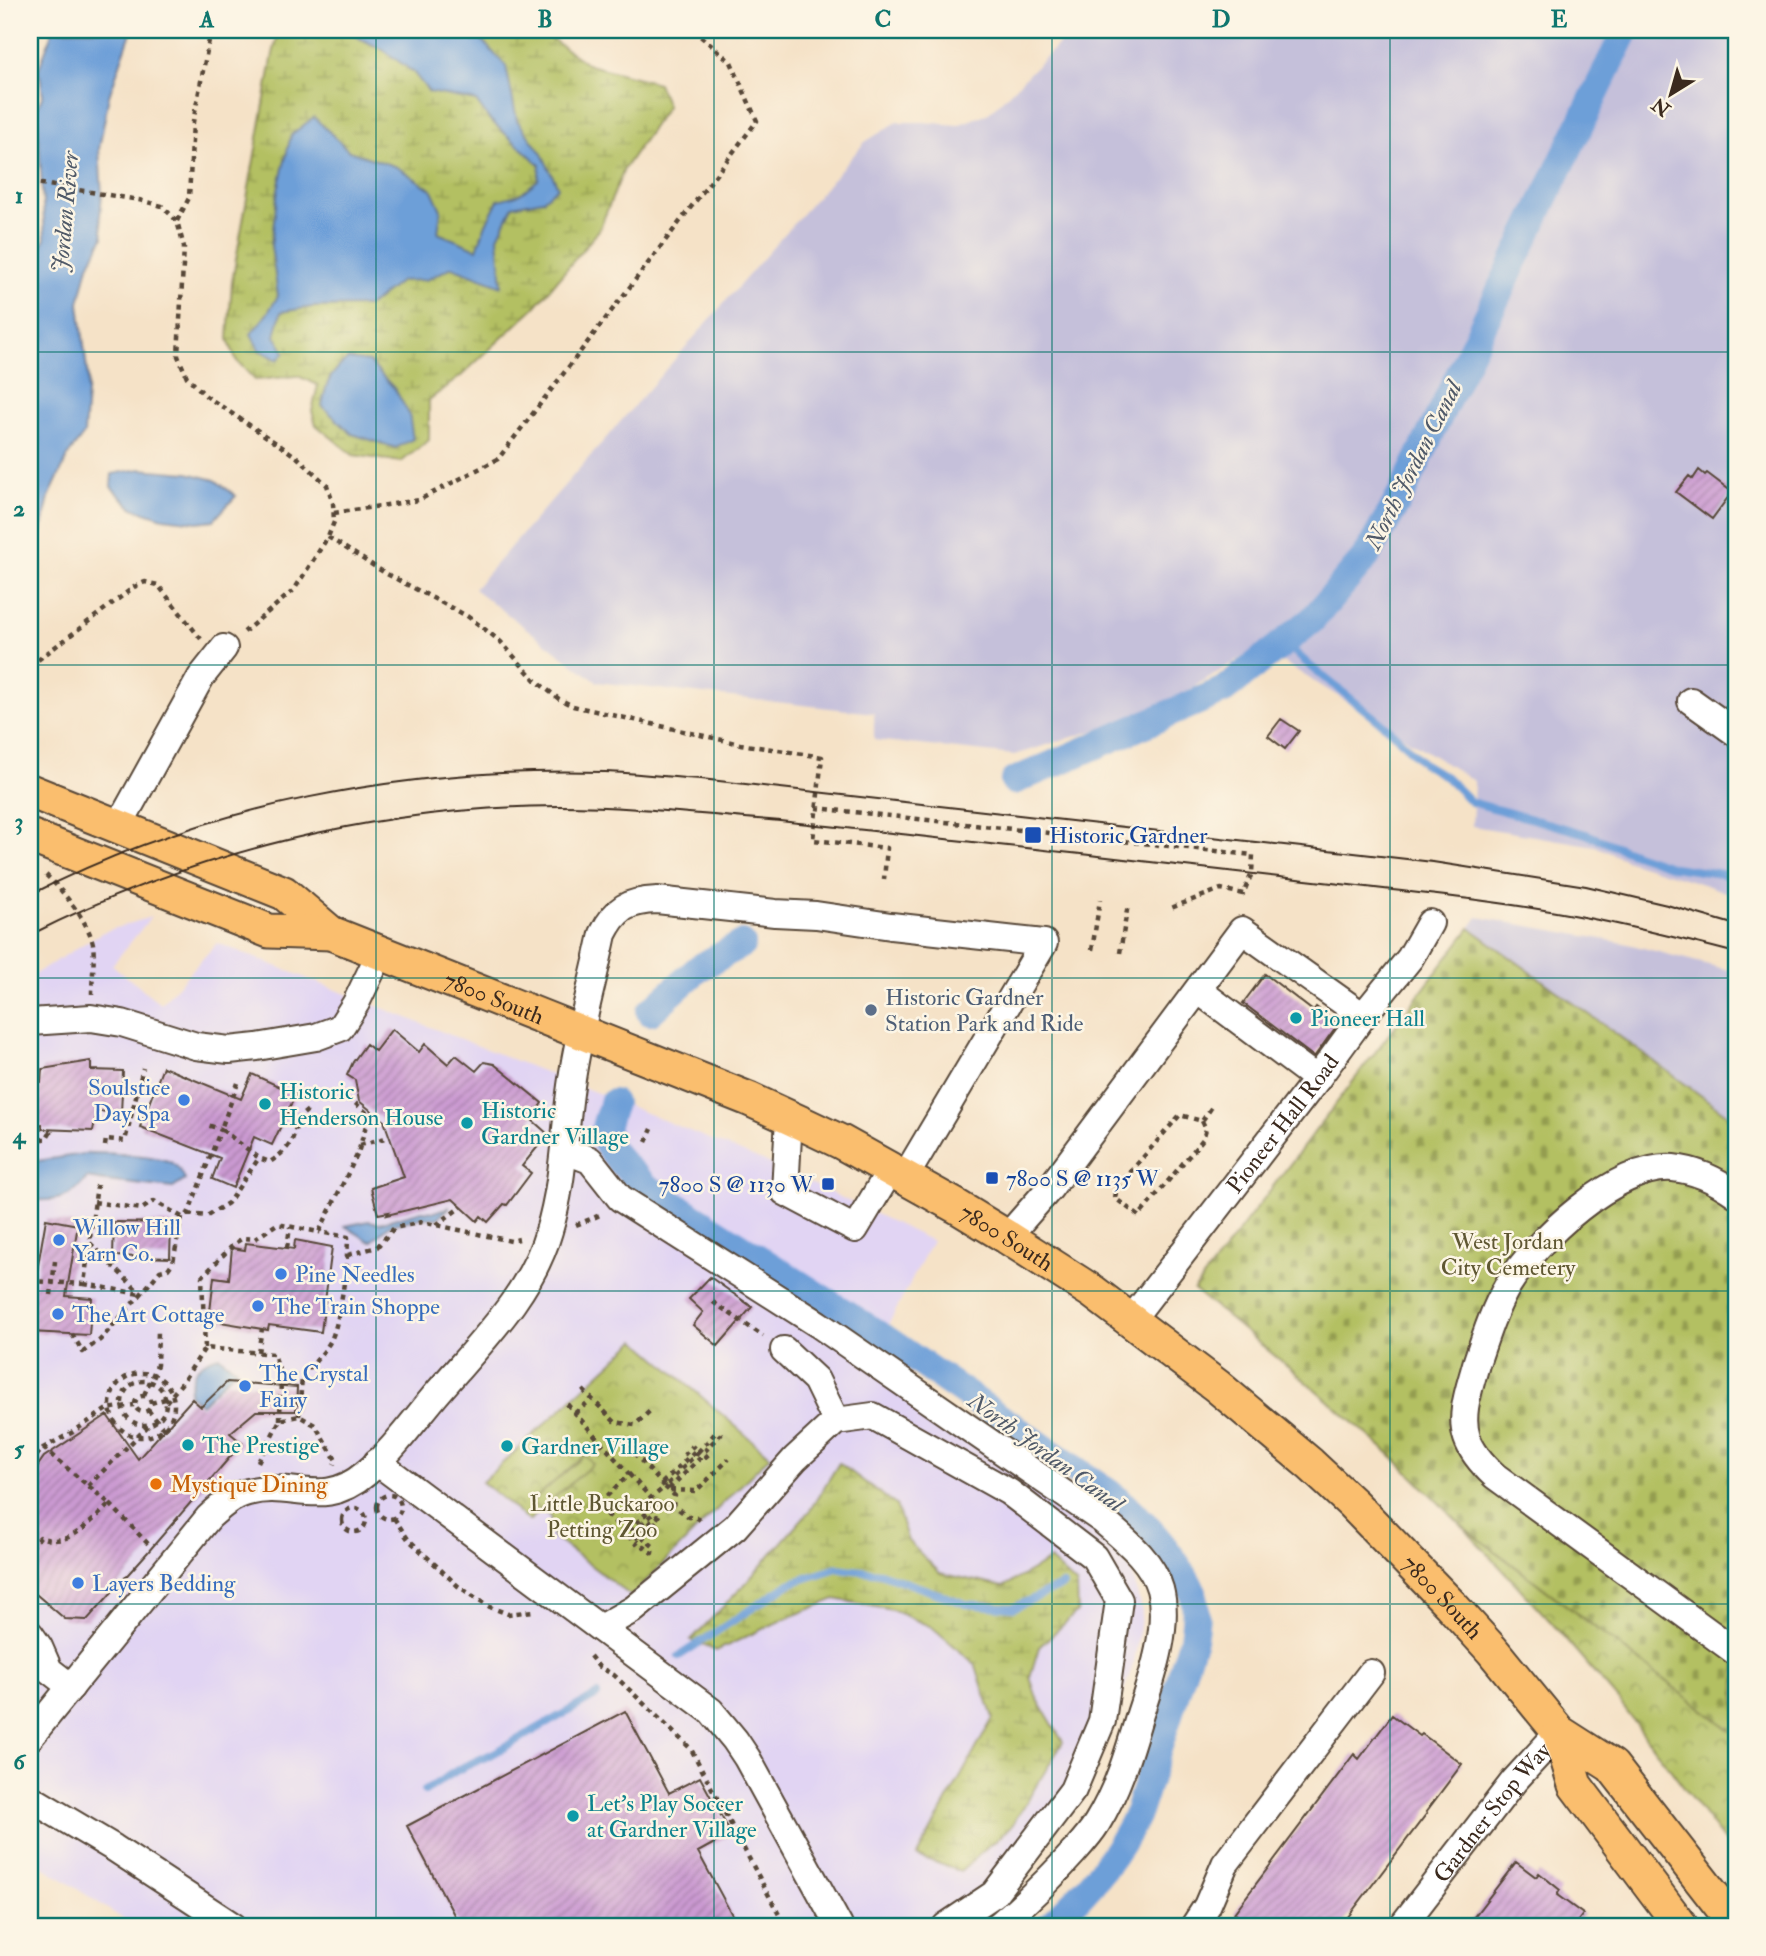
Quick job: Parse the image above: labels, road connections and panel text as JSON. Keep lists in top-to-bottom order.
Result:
{
  "streets": {
    "main road": ["7800 South"],
    "street": ["Pioneer Hall Road", "Gardner Stop Way"]
  },
  "crossings": [
    ["7800 South", "Pioneer Hall Road"],
    ["7800 South", "Gardner Stop Way"]
  ],
  "water": ["Jordan River", "North Jordan Canal"],
  "parks": ["West Jordan City Cemetery", "Little Buckaroo Petting Zoo"],
  "places": {
    "transit": ["Historic Gardner", "7800 S @ 1135 W", "7800 S @ 1130 W"],
    "other": [
      "Historic Gardner Station Park and Ride",
      "Pioneer Hall",
      "Soulstice Day Spa",
      "Historic Henderson House",
      "Historic Gardner Village",
      "Willow Hill Yarn Co.",
      "Pine Needles",
      "The Train Shoppe",
      "The Art Cottage",
      "The Crystal Fairy",
      "The Prestige",
      "Gardner Village",
      "Mystique Dining",
      "Layers Bedding",
      "Let's Play Soccer at Gardner Village"
    ]
  },
  "north": "bottom left",
  "grid": {
    "columns": [
      "A",
      "B",
      "C",
      "D",
      "E"
    ],
    "rows": [
      "1",
      "2",
      "3",
      "4",
      "5",
      "6"
    ]
  }
}
